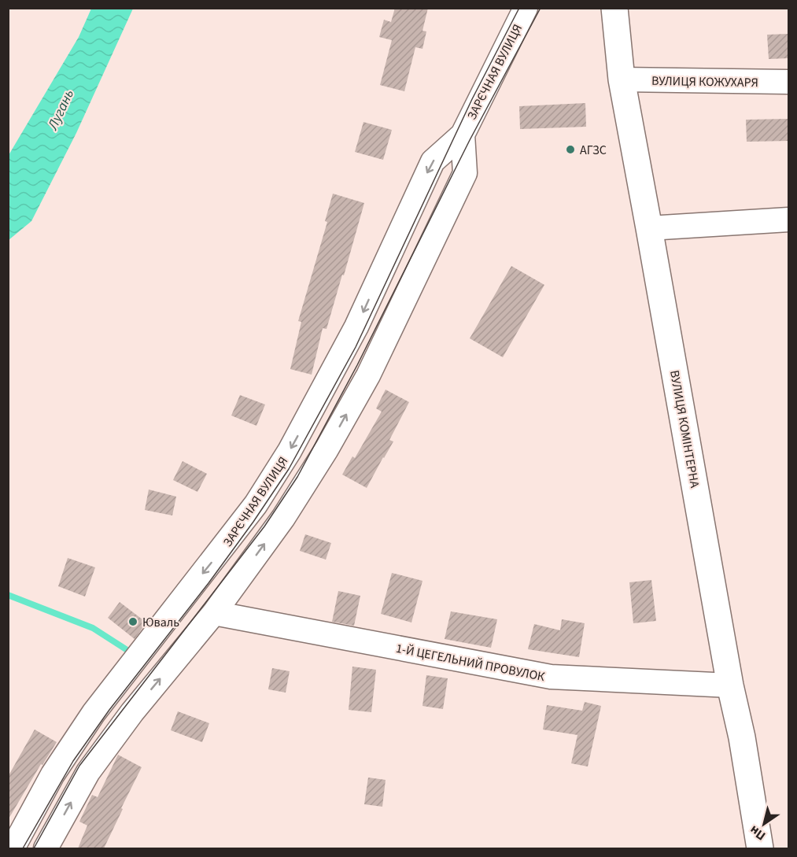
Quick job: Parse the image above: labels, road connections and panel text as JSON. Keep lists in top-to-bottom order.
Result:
{
  "streets": {
    "main road": ["ВУЛИЦЯ КОМІНТЕРНА"],
    "street": ["ЗАРЄЧНАЯ ВУЛИЦЯ", "ВУЛИЦЯ КОЖУХАРЯ", "1-Й ЦЕГЕЛЬНИЙ ПРОВУЛОК"]
  },
  "crossings": [
    ["ЗАРЄЧНАЯ ВУЛИЦЯ", "1-Й ЦЕГЕЛЬНИЙ ПРОВУЛОК"],
    ["ВУЛИЦЯ КОЖУХАРЯ", "ВУЛИЦЯ КОМІНТЕРНА"],
    ["ВУЛИЦЯ КОМІНТЕРНА", "1-Й ЦЕГЕЛЬНИЙ ПРОВУЛОК"]
  ],
  "water": ["Лугань"],
  "places": ["АГЗС", "Юваль"],
  "north": "bottom left"
}
